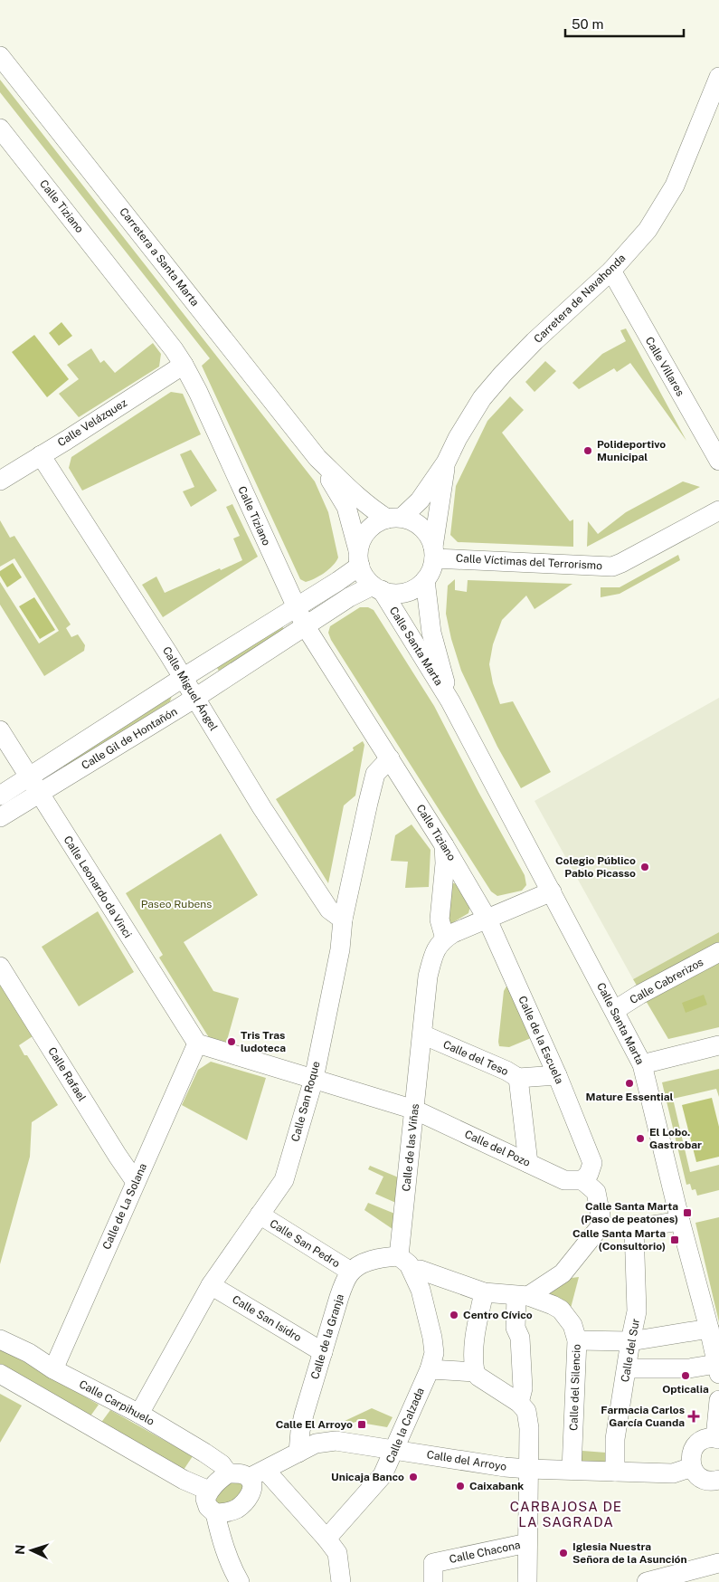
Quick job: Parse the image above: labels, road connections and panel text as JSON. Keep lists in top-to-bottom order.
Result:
{
  "streets": {
    "street": [
      "Calle Tiziano",
      "Carretera a Santa Marta",
      "Carretera de Navahonda",
      "Calle Villares",
      "Calle Velázquez",
      "Calle Víctimas del Terrorismo",
      "Calle Santa Marta",
      "Calle Miguel Ángel",
      "Calle Gil de Hontañón",
      "Calle Leonardo da Vinci",
      "Calle Cabrerizos",
      "Calle de la Escuela",
      "Calle del Teso",
      "Calle Rafael",
      "Calle San Roque",
      "Calle de las Viñas",
      "Calle del Pozo",
      "Calle de La Solana",
      "Calle San Pedro",
      "Calle San Isidro",
      "Calle de la Granja",
      "Calle del Sur",
      "Calle del Silencio",
      "Calle Carpihuelo",
      "Calle la Calzada",
      "Calle del Arroyo",
      "Calle Chacona"
    ]
  },
  "crossings": [
    ["Calle Tiziano", "Calle Velázquez"],
    ["Calle Tiziano", "Calle Gil de Hontañón"],
    ["Calle Tiziano", "Calle de la Escuela"],
    ["Calle Tiziano", "Calle San Roque"],
    ["Carretera a Santa Marta", "Carretera de Navahonda"],
    ["Carretera a Santa Marta", "Calle Víctimas del Terrorismo"],
    ["Carretera a Santa Marta", "Calle Santa Marta"],
    ["Carretera a Santa Marta", "Calle Gil de Hontañón"],
    ["Carretera de Navahonda", "Calle Villares"],
    ["Carretera de Navahonda", "Calle Víctimas del Terrorismo"],
    ["Carretera de Navahonda", "Calle Santa Marta"],
    ["Carretera de Navahonda", "Calle Gil de Hontañón"],
    ["Calle Velázquez", "Calle Miguel Ángel"],
    ["Calle Víctimas del Terrorismo", "Calle Santa Marta"],
    ["Calle Víctimas del Terrorismo", "Calle Gil de Hontañón"],
    ["Calle Santa Marta", "Calle Gil de Hontañón"],
    ["Calle Santa Marta", "Calle Cabrerizos"],
    ["Calle Miguel Ángel", "Calle Gil de Hontañón"],
    ["Calle Miguel Ángel", "Calle San Roque"],
    ["Calle Gil de Hontañón", "Calle Leonardo da Vinci"],
    ["Calle Leonardo da Vinci", "Calle del Pozo"],
    ["Calle Leonardo da Vinci", "Calle de La Solana"],
    ["Calle de la Escuela", "Calle del Teso"],
    ["Calle de la Escuela", "Calle del Pozo"],
    ["Calle del Teso", "Calle de las Viñas"],
    ["Calle Rafael", "Calle de La Solana"],
    ["Calle San Roque", "Calle del Pozo"],
    ["Calle San Roque", "Calle San Pedro"],
    ["Calle San Roque", "Calle San Isidro"],
    ["Calle San Roque", "Calle Carpihuelo"],
    ["Calle de las Viñas", "Calle del Pozo"],
    ["Calle del Pozo", "Calle de La Solana"],
    ["Calle de La Solana", "Calle Carpihuelo"],
    ["Calle San Pedro", "Calle de la Granja"],
    ["Calle San Isidro", "Calle de la Granja"],
    ["Calle de la Granja", "Calle del Arroyo"],
    ["Calle del Sur", "Calle del Arroyo"],
    ["Calle del Silencio", "Calle del Arroyo"],
    ["Calle la Calzada", "Calle del Arroyo"]
  ],
  "districts": ["CARBAJOSA DE LA SAGRADA"],
  "parks": ["Paseo Rubens"],
  "places": {
    "other": [
      "Polideportivo Municipal",
      "Colegio Público Pablo Picasso",
      "Tris Tras ludoteca",
      "Mature Essential",
      "El Lobo. Gastrobar",
      "Centro Cívico",
      "Opticalia",
      "Unicaja Banco",
      "Caixabank",
      "Iglesia Nuestra Señora de la Asunción"
    ],
    "transit": ["Calle Santa Marta (Paso de peatones)", "Calle Santa Marta (Consultorio)", "Calle El Arroyo"],
    "health": ["Farmacia Carlos García Cuanda"]
  },
  "scale_bar": "50 m",
  "north": "left"
}
